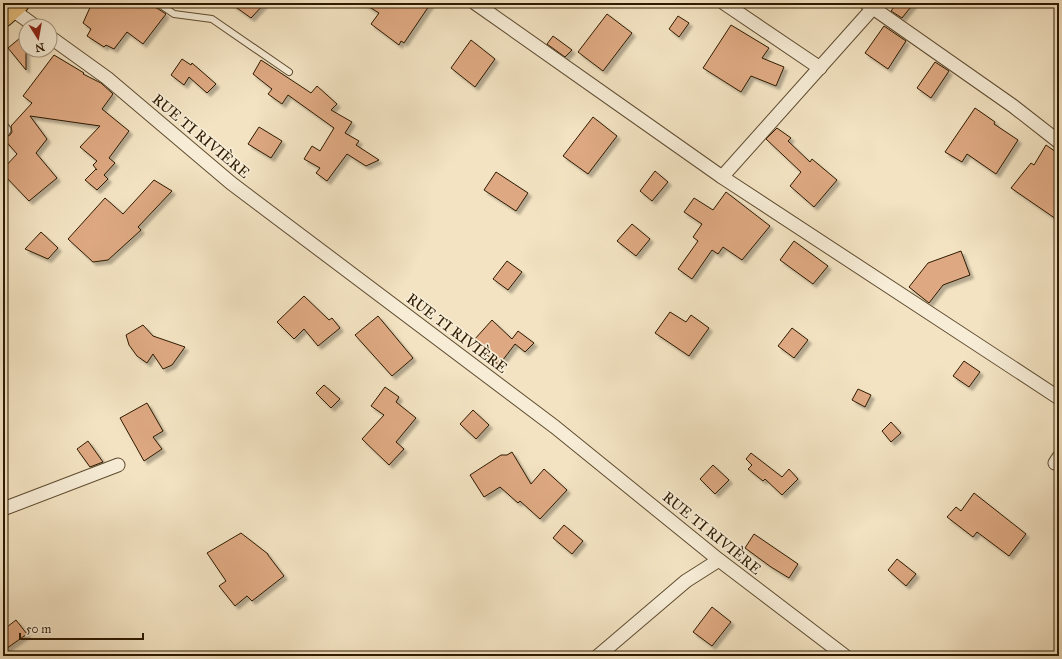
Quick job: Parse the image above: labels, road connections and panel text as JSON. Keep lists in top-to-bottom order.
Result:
{
  "streets": {
    "street": ["RUE TI RIVIÈRE"]
  },
  "scale_bar": "50 m",
  "north": "bottom"
}
